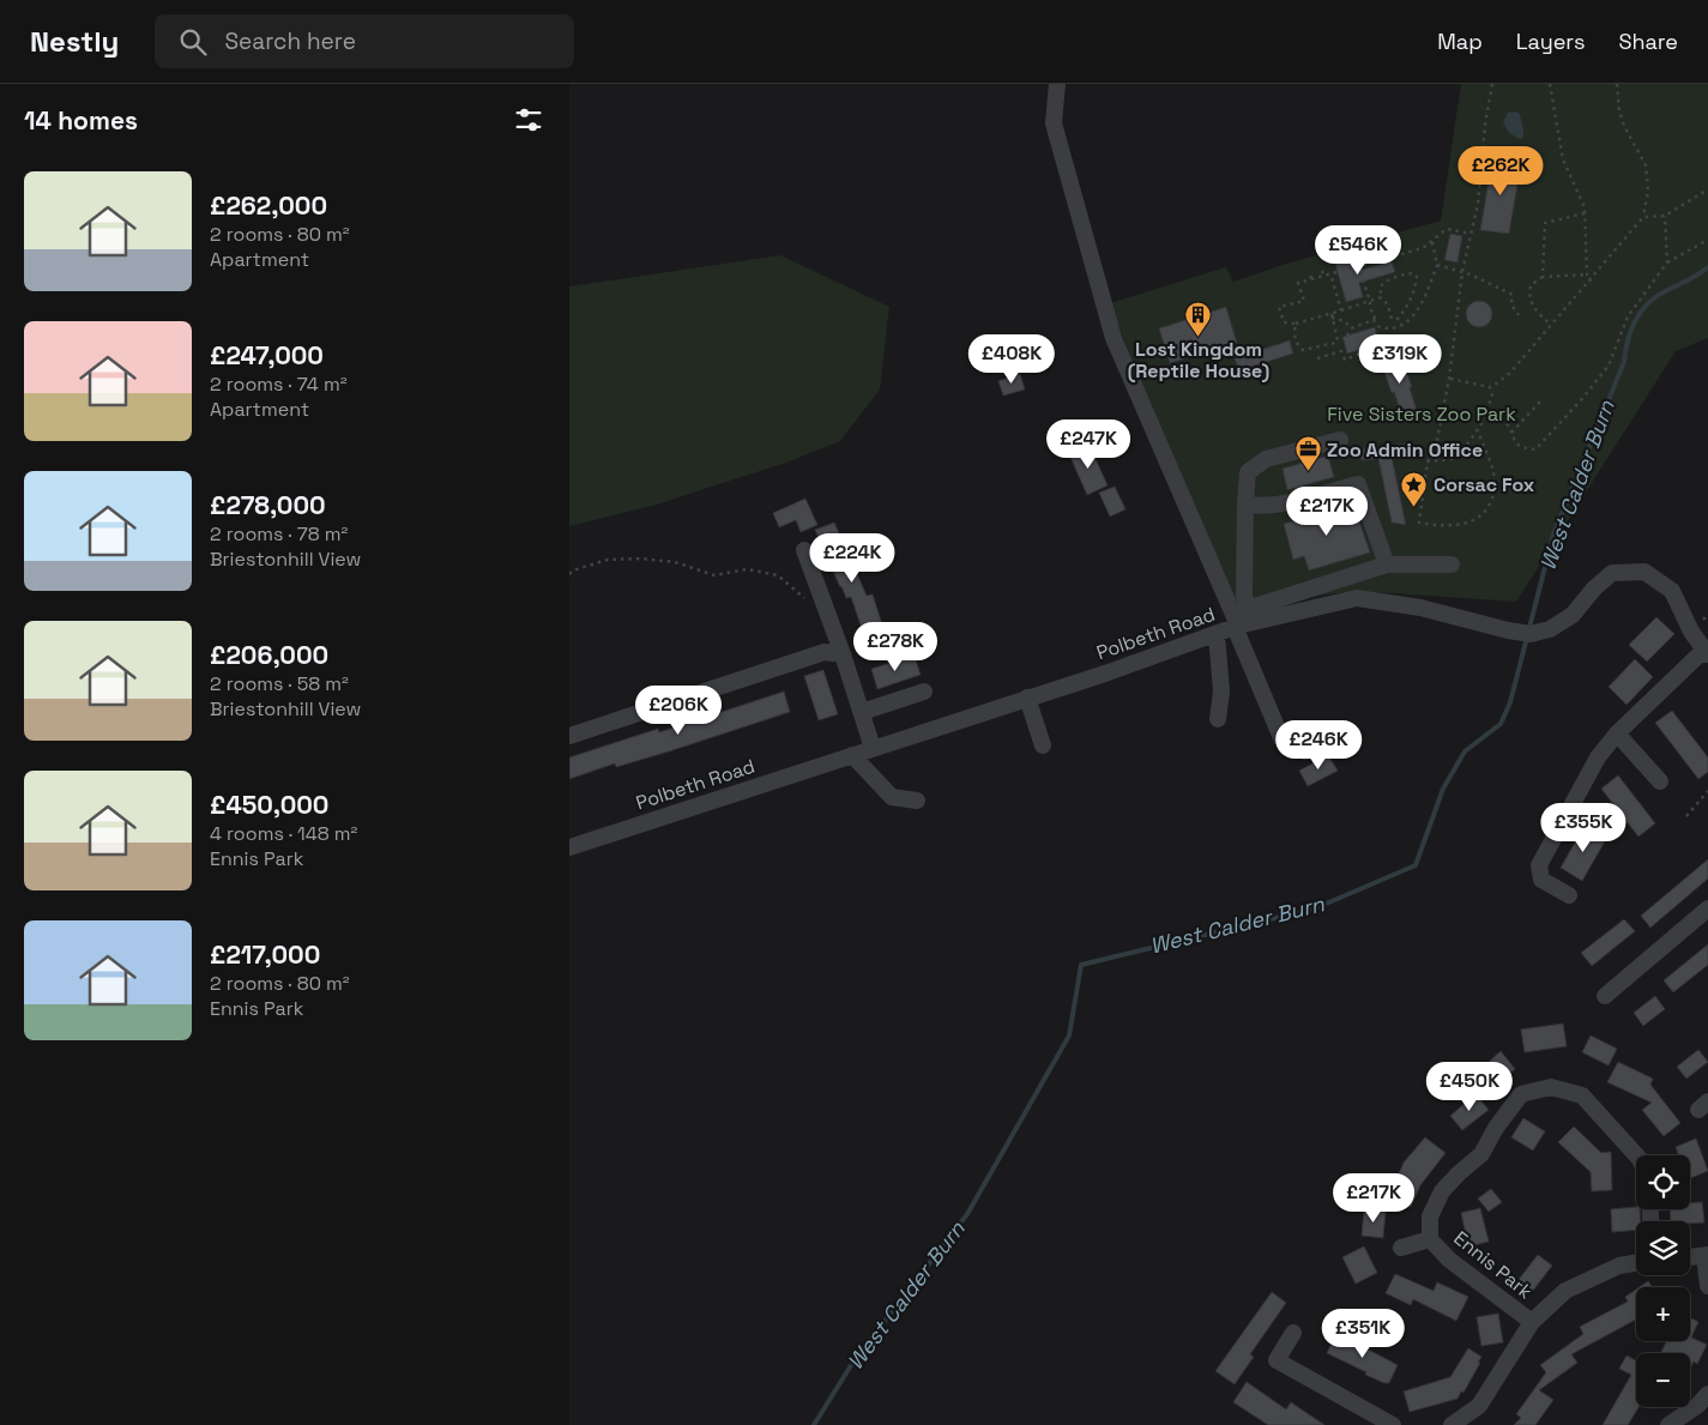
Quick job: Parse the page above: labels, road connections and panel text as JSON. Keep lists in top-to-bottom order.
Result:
{
  "streets": {
    "street": ["Polbeth Road", "Ennis Park"]
  },
  "water": ["West Calder Burn"],
  "parks": ["Five Sisters Zoo Park"],
  "places": {
    "building": ["Lost Kingdom (Reptile House)"],
    "office": ["Zoo Admin Office"],
    "place": ["Corsac Fox"]
  },
  "page": {
    "header": "Nestly",
    "search": "Search here",
    "nav": ["Map", "Layers", "Share"],
    "heading": "14 homes",
    "price": [
      "£262K",
      "£546K",
      "£408K",
      "£319K",
      "£247K",
      "£217K",
      "£224K",
      "£278K",
      "£206K",
      "£246K",
      "£355K",
      "£450K",
      "£217K",
      "£351K"
    ],
    "list": [
      {
        "name": "£262,000",
        "note": "2 rooms · 80 m² · Apartment"
      },
      {
        "name": "£247,000",
        "note": "2 rooms · 74 m² · Apartment"
      },
      {
        "name": "£278,000",
        "note": "2 rooms · 78 m² · Briestonhill View"
      },
      {
        "name": "£206,000",
        "note": "2 rooms · 58 m² · Briestonhill View"
      },
      {
        "name": "£450,000",
        "note": "4 rooms · 148 m² · Ennis Park"
      },
      {
        "name": "£217,000",
        "note": "2 rooms · 80 m² · Ennis Park"
      }
    ],
    "map_buttons": ["+", "−"]
  }
}
